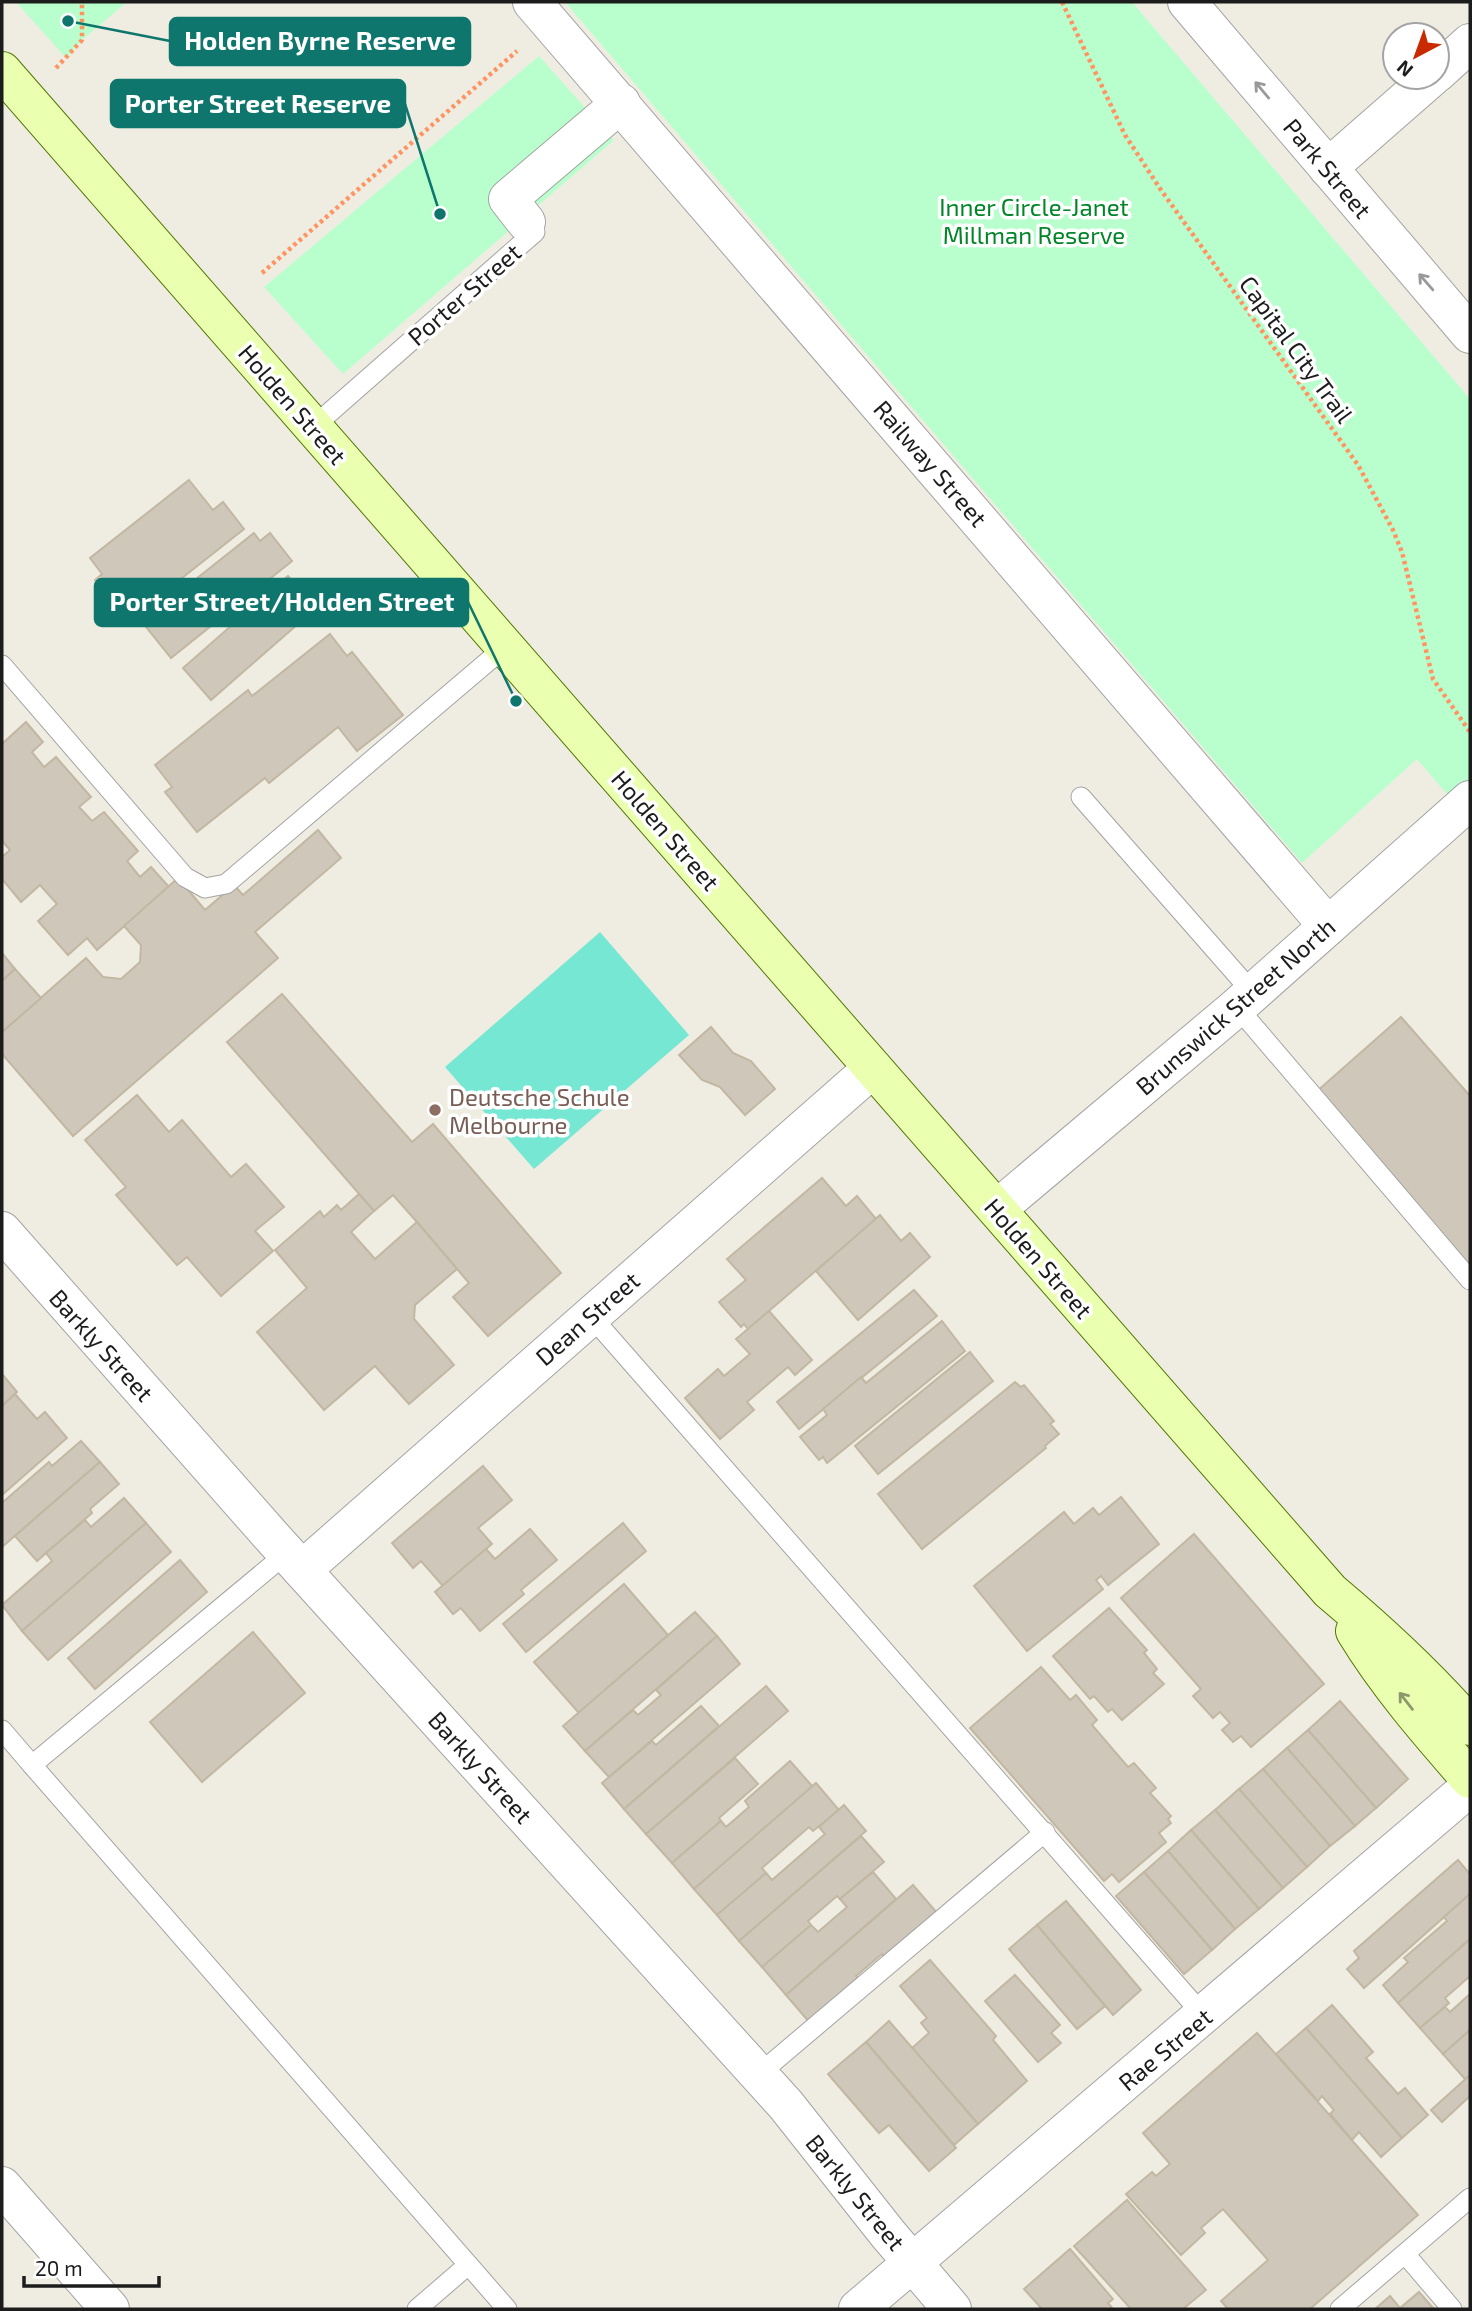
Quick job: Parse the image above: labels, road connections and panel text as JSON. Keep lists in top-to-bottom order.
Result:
{
  "streets": {
    "main road": ["Holden Street"],
    "street": [
      "Park Street",
      "Porter Street",
      "Railway Street",
      "Brunswick Street North",
      "Dean Street",
      "Barkly Street",
      "Rae Street"
    ],
    "path": ["Capital City Trail"]
  },
  "crossings": [
    ["Porter Street", "Holden Street"],
    ["Porter Street", "Railway Street"],
    ["Holden Street", "Brunswick Street North"],
    ["Holden Street", "Dean Street"],
    ["Railway Street", "Brunswick Street North"],
    ["Dean Street", "Barkly Street"],
    ["Barkly Street", "Rae Street"]
  ],
  "one_way": ["Park Street"],
  "parks": ["Inner Circle-Janet Millman Reserve"],
  "places": [
    "Holden Byrne Reserve",
    "Porter Street Reserve",
    "Porter Street/Holden Street",
    "Deutsche Schule Melbourne"
  ],
  "scale_bar": "20 m",
  "north": "bottom left"
}
